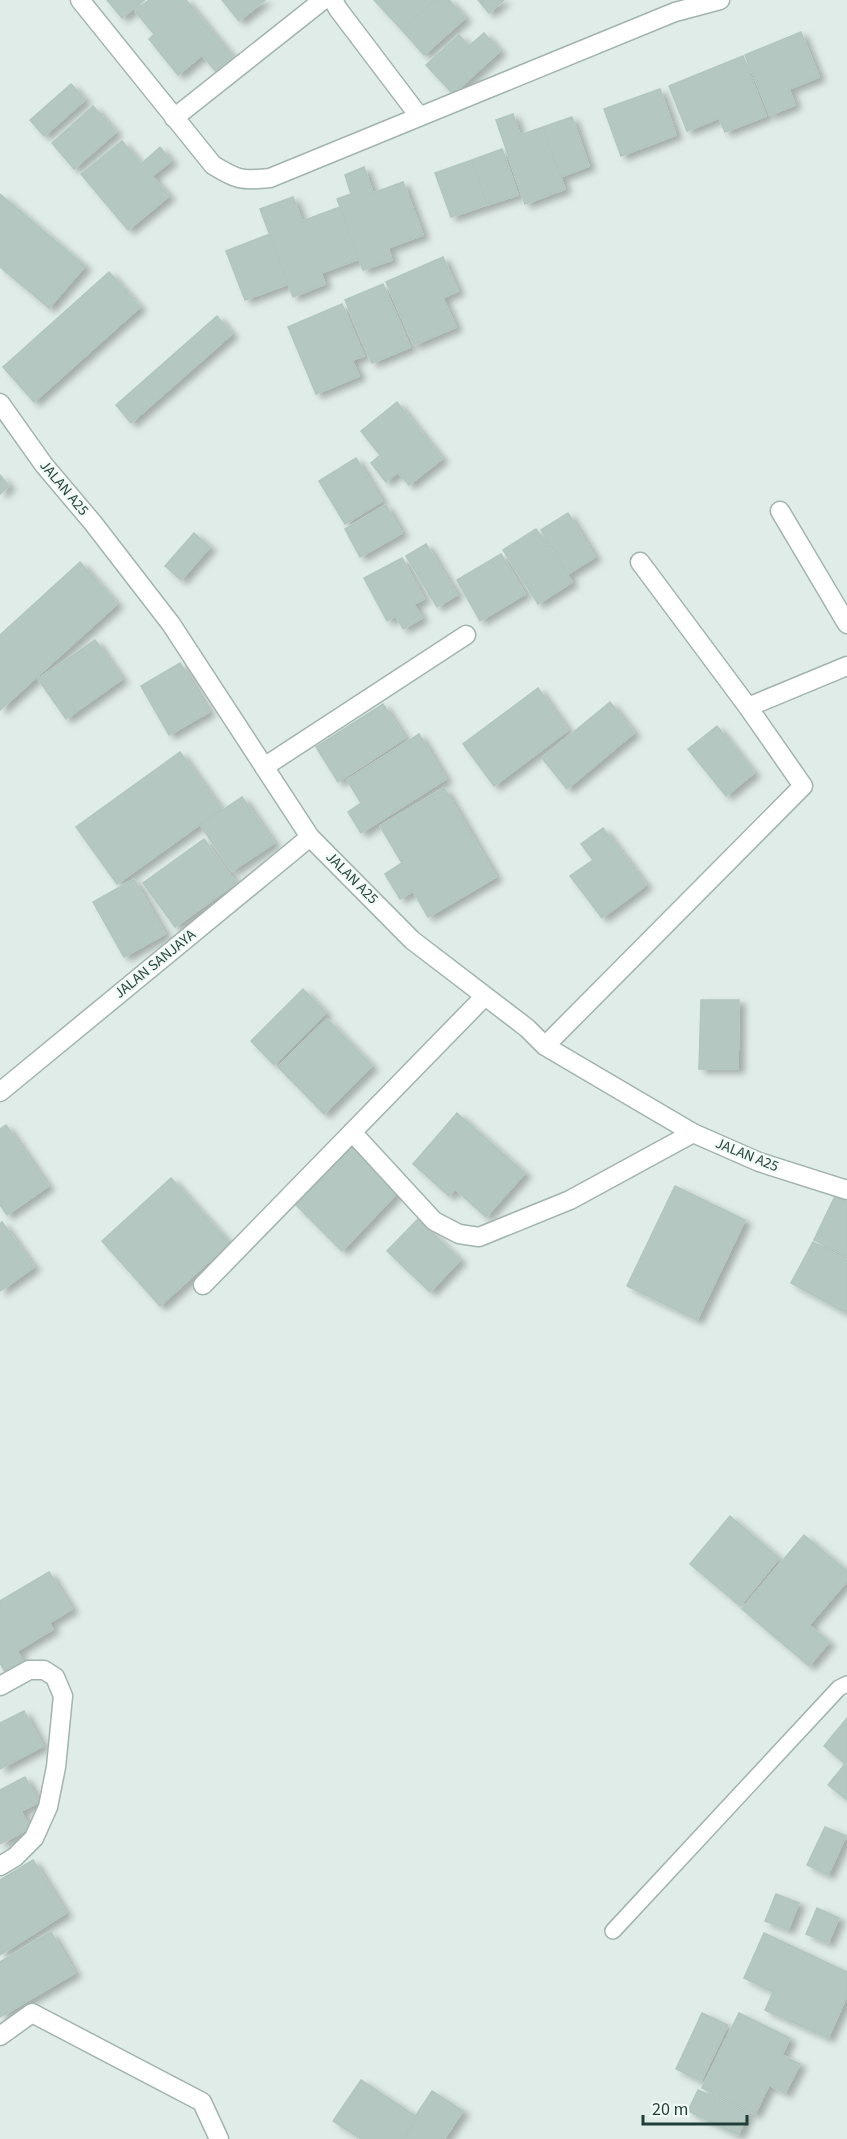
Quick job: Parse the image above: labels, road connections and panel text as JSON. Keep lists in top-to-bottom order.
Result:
{
  "streets": {
    "street": ["JALAN A25", "JALAN SANJAYA"]
  },
  "crossings": [
    ["JALAN A25", "JALAN SANJAYA"]
  ],
  "scale_bar": "20 m"
}
